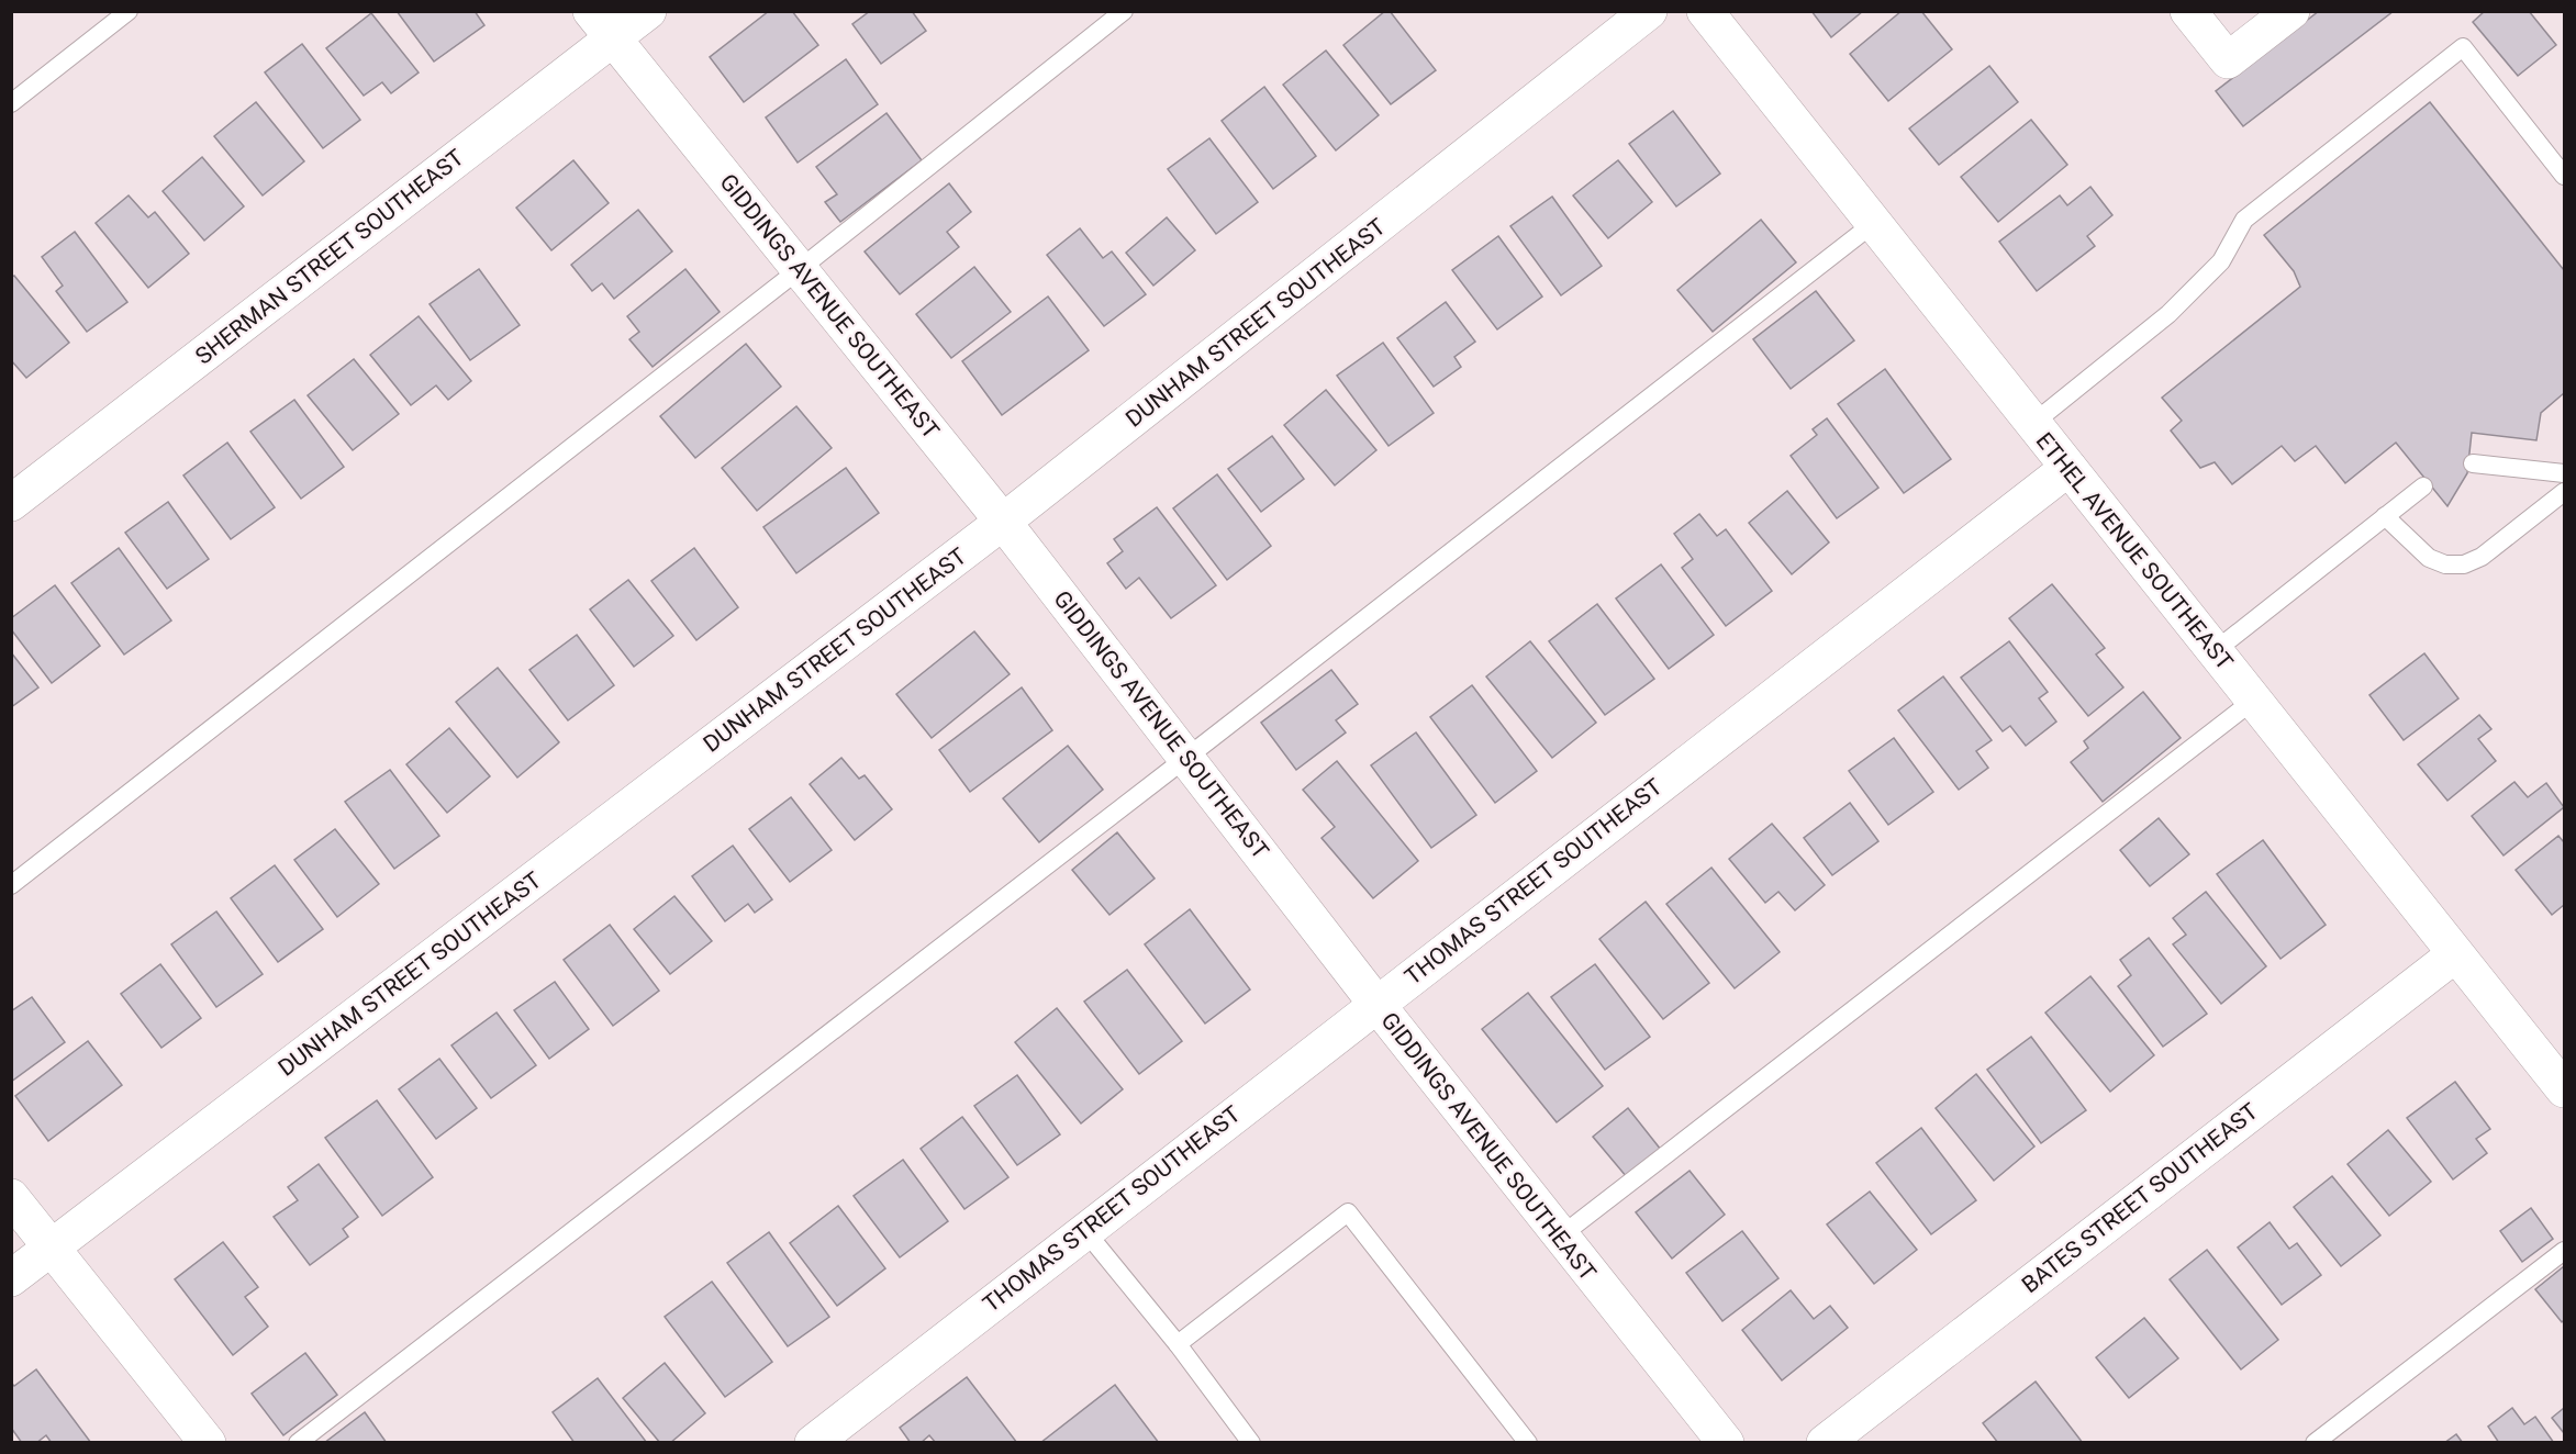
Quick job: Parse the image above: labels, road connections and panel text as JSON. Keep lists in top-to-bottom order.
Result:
{
  "streets": {
    "street": [
      "SHERMAN STREET SOUTHEAST",
      "GIDDINGS AVENUE SOUTHEAST",
      "DUNHAM STREET SOUTHEAST",
      "ETHEL AVENUE SOUTHEAST",
      "THOMAS STREET SOUTHEAST",
      "BATES STREET SOUTHEAST"
    ]
  },
  "crossings": [
    ["SHERMAN STREET SOUTHEAST", "GIDDINGS AVENUE SOUTHEAST"],
    ["GIDDINGS AVENUE SOUTHEAST", "DUNHAM STREET SOUTHEAST"],
    ["GIDDINGS AVENUE SOUTHEAST", "THOMAS STREET SOUTHEAST"],
    ["ETHEL AVENUE SOUTHEAST", "THOMAS STREET SOUTHEAST"],
    ["ETHEL AVENUE SOUTHEAST", "BATES STREET SOUTHEAST"]
  ]
}
